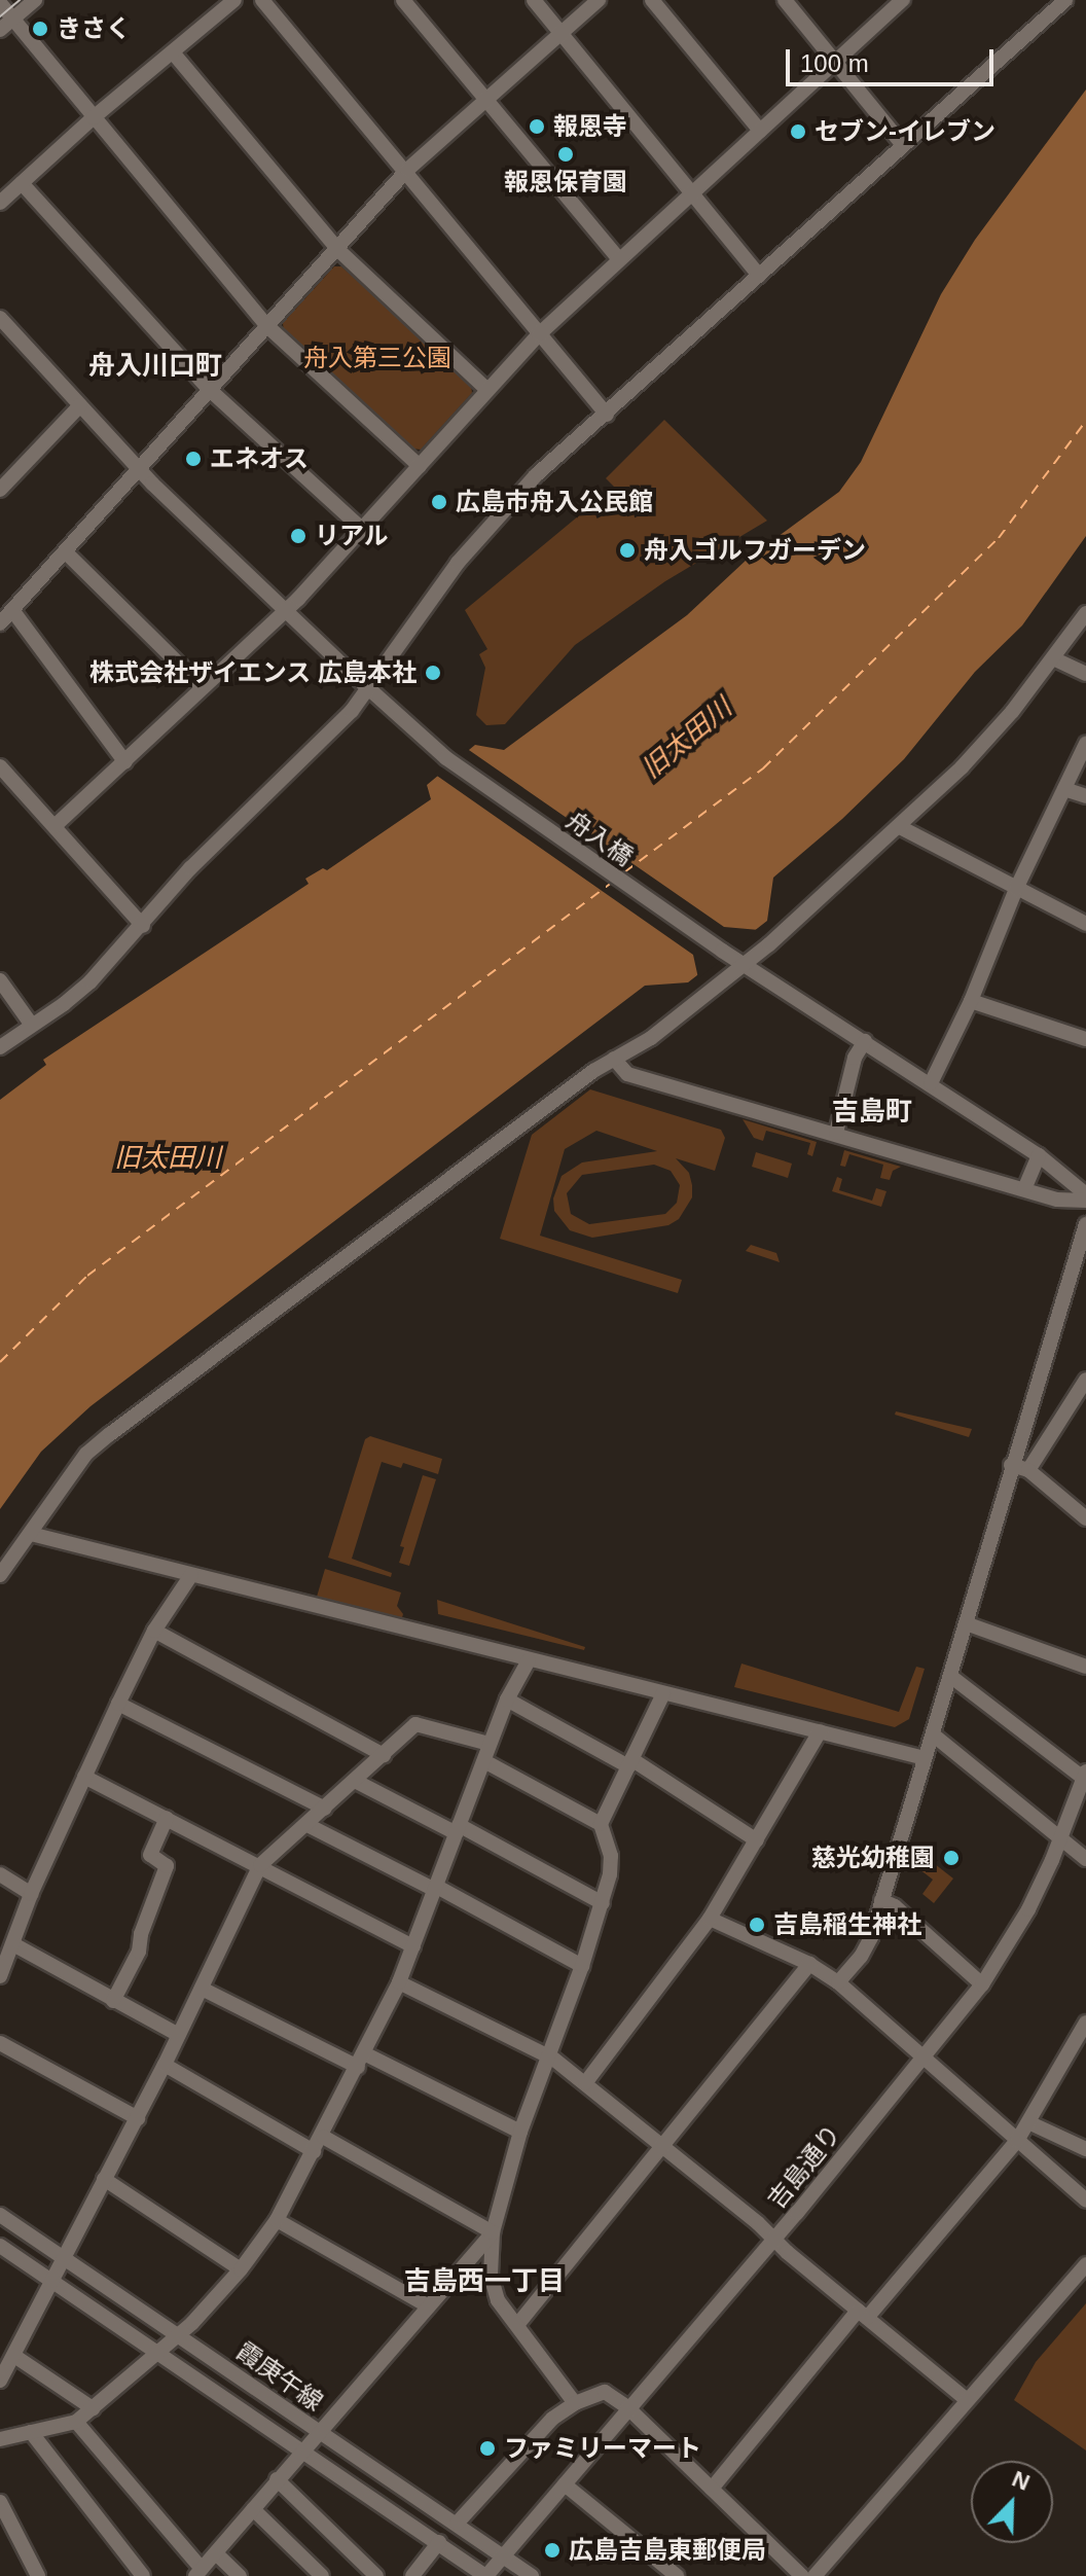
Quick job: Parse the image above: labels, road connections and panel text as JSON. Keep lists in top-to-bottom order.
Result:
{
  "streets": {
    "street": ["舟入橋", "吉島通り", "霞庚午線"]
  },
  "crossings": [
    ["吉島通り", "霞庚午線"]
  ],
  "districts": ["舟入川口町", "吉島町", "吉島西一丁目"],
  "water": ["旧太田川"],
  "parks": ["舟入第三公園"],
  "places": [
    "きさく",
    "報恩寺",
    "セブン-イレブン",
    "報恩保育園",
    "エネオス",
    "広島市舟入公民館",
    "リアル",
    "舟入ゴルフガーデン",
    "株式会社ザイエンス 広島本社",
    "慈光幼稚園",
    "吉島稲生神社",
    "ファミリーマート",
    "広島吉島東郵便局"
  ],
  "scale_bar": "100 m",
  "north": "top right"
}
